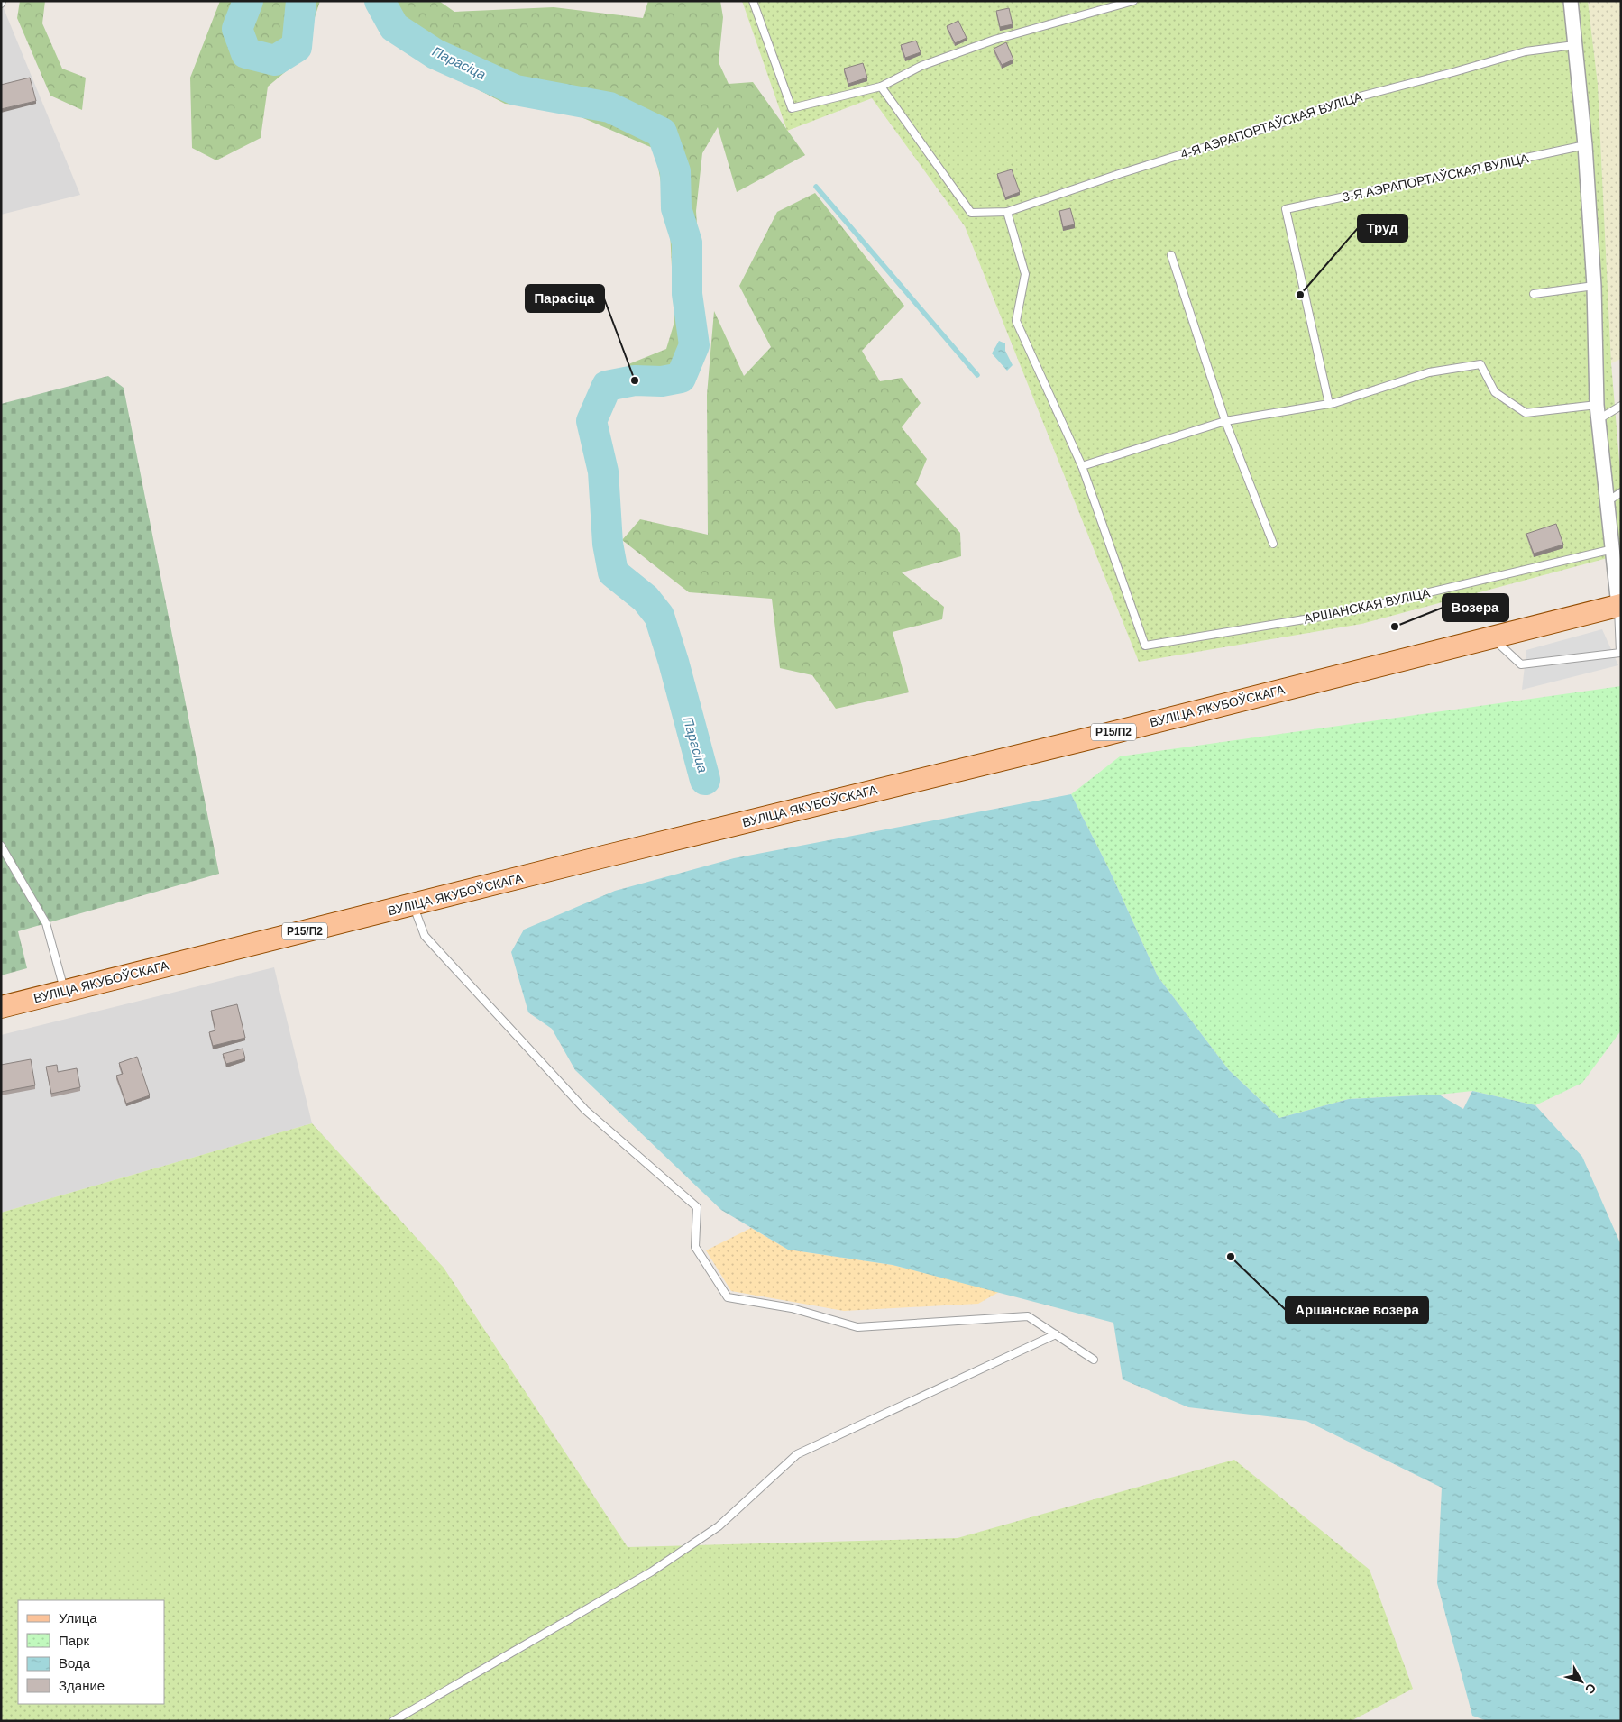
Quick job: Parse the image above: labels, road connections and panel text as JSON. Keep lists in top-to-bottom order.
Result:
{
  "streets": {
    "main road": ["ВУЛІЦА ЯКУБОЎСКАГА", "Р15/П2"],
    "lane": ["4-Я АЭРАПОРТАЎСКАЯ ВУЛІЦА", "3-Я АЭРАПОРТАЎСКАЯ ВУЛІЦА", "АРШАНСКАЯ ВУЛІЦА"]
  },
  "water": ["Парасіца"],
  "places": [
    "Труд",
    "Парасіца",
    "Возера",
    "Аршанскае возера"
  ],
  "legend": [
    "Улица",
    "Парк",
    "Вода",
    "Здание"
  ],
  "north": "bottom right"
}
